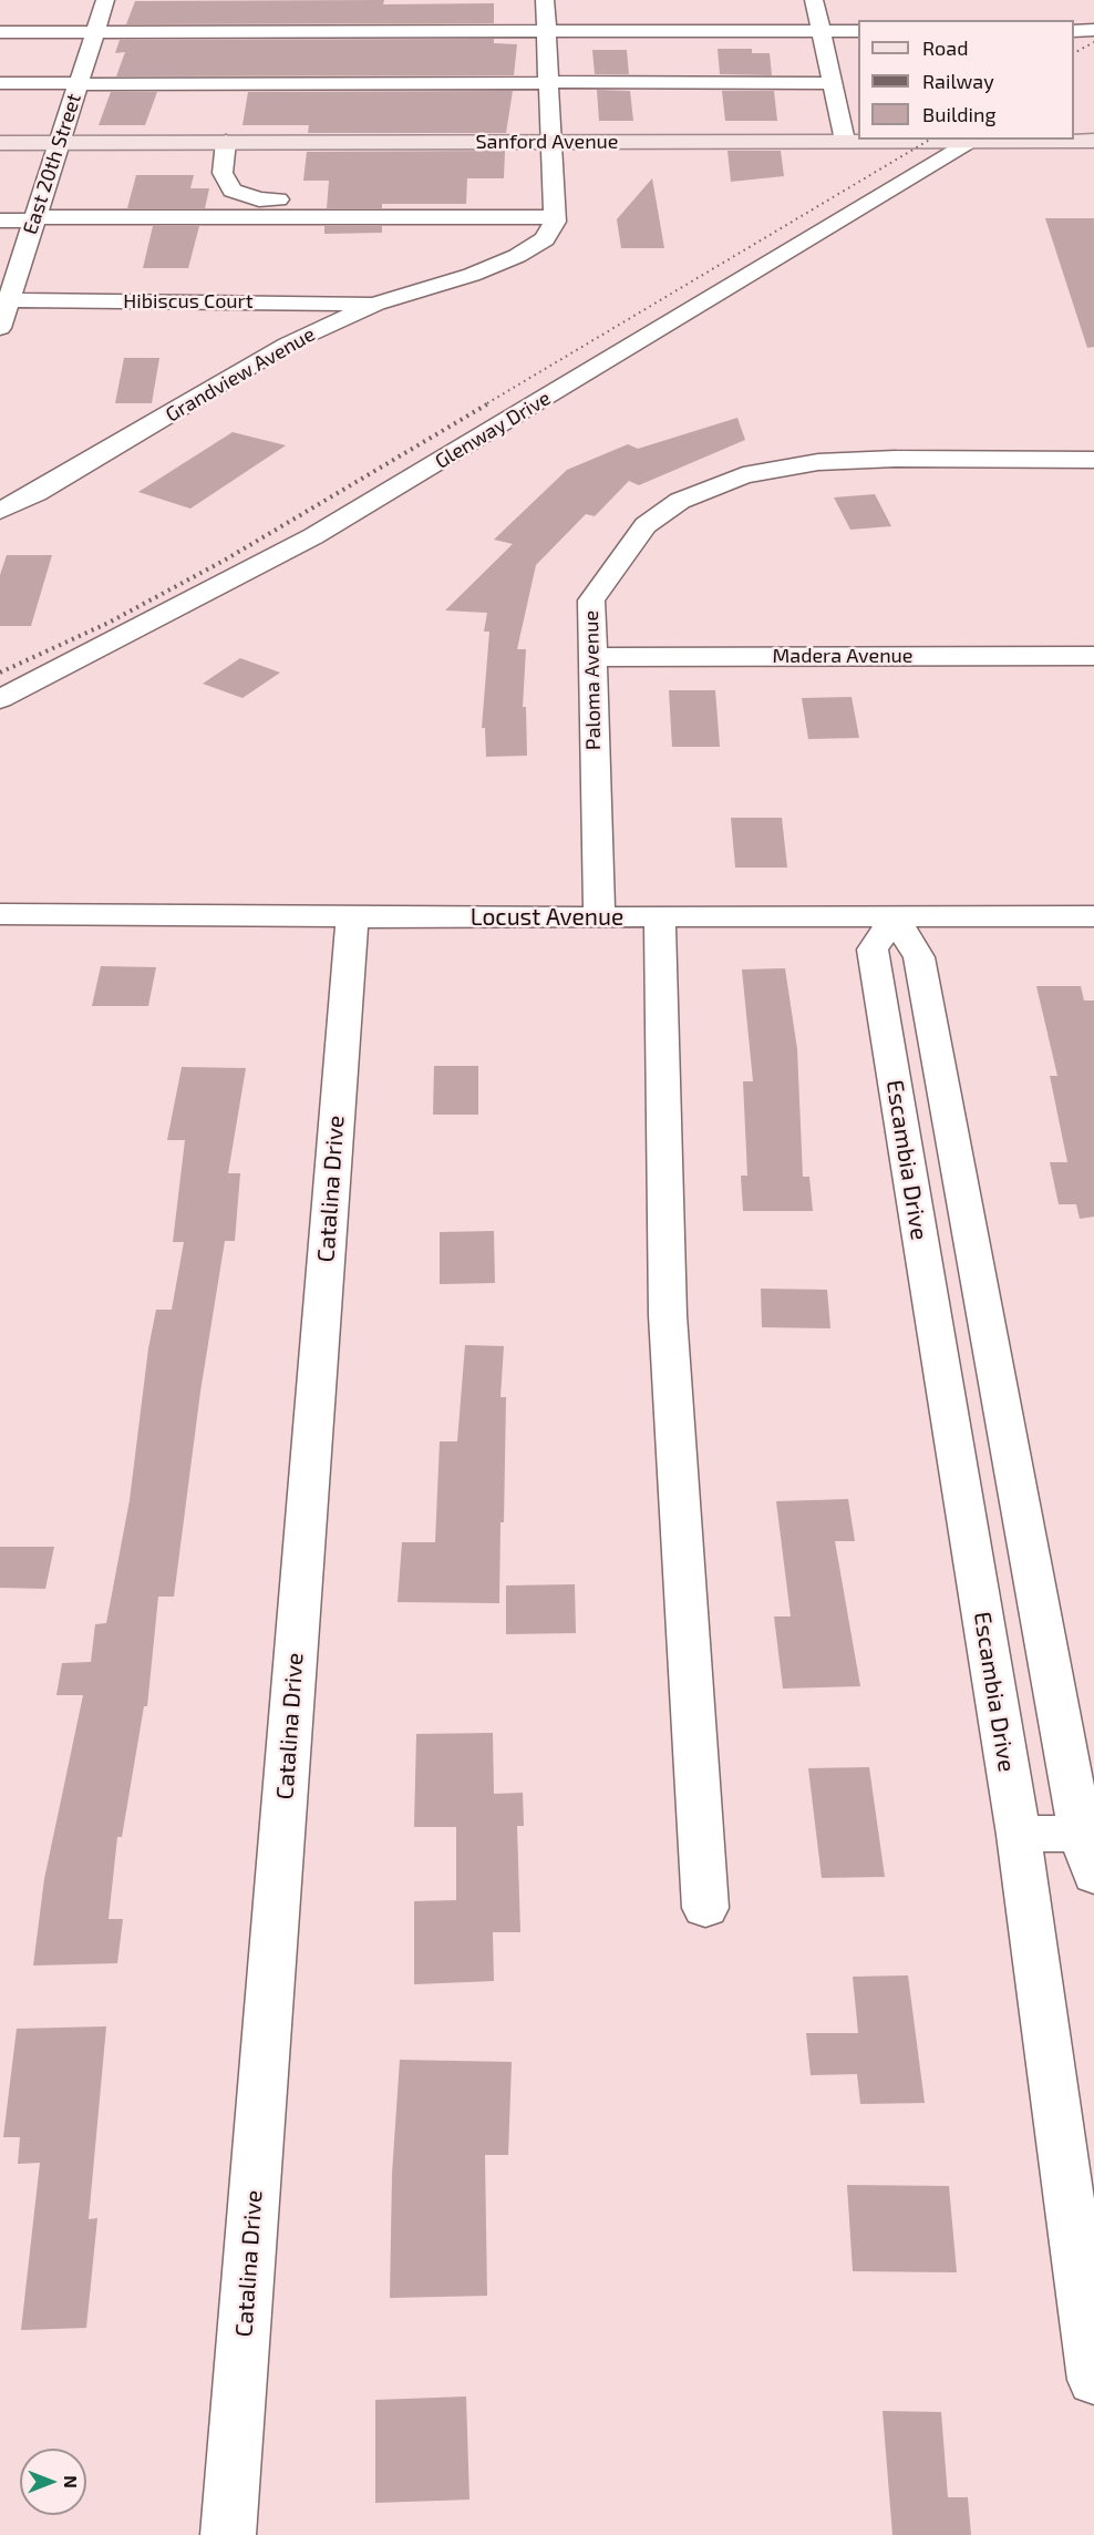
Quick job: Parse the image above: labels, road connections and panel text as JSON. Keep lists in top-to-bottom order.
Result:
{
  "streets": {
    "main road": ["Sanford Avenue"],
    "street": [
      "East 20th Street",
      "Hibiscus Court",
      "Grandview Avenue",
      "Glenway Drive",
      "Madera Avenue",
      "Paloma Avenue",
      "Locust Avenue",
      "Escambia Drive",
      "Catalina Drive"
    ]
  },
  "crossings": [
    ["Sanford Avenue", "East 20th Street"],
    ["Sanford Avenue", "Glenway Drive"],
    ["East 20th Street", "Hibiscus Court"],
    ["Hibiscus Court", "Grandview Avenue"],
    ["Madera Avenue", "Paloma Avenue"],
    ["Paloma Avenue", "Locust Avenue"],
    ["Locust Avenue", "Escambia Drive"],
    ["Locust Avenue", "Catalina Drive"]
  ],
  "legend": ["Road", "Railway", "Building"],
  "north": "right"
}
